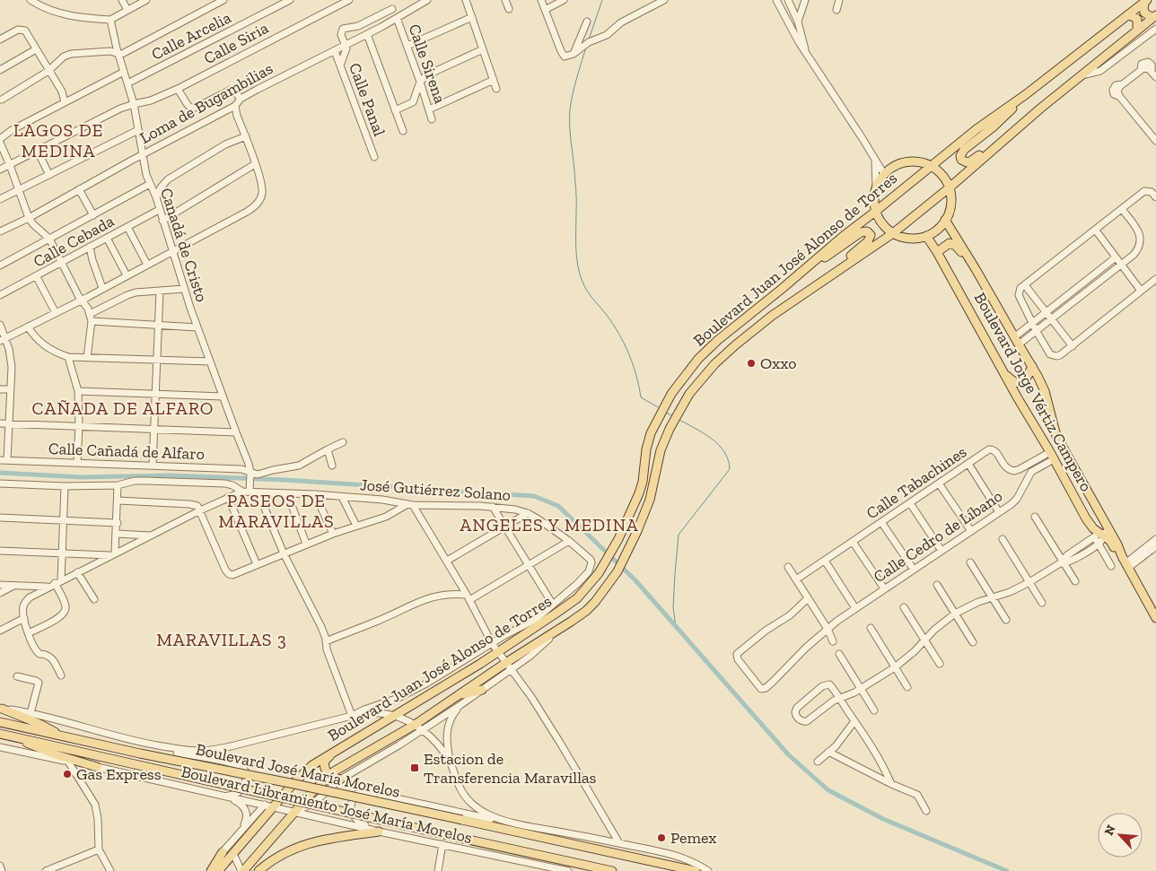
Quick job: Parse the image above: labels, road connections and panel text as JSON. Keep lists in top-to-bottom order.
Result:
{
  "streets": {
    "main road": ["Boulevard Juan José Alonso de Torres", "Boulevard Jorge Vértiz Campero", "Boulevard José María Morelos"],
    "street": [
      "Calle Arcelia",
      "Calle Siria",
      "Calle Sirena",
      "Calle Panal",
      "Loma de Bugambilias",
      "Calle Cebada",
      "Canadá de Cristo",
      "Calle Cañadá de Alfaro",
      "Calle Tabachines",
      "José Gutiérrez Solano",
      "Calle Cedro de Líbano",
      "Boulevard Libramiento José María Morelos"
    ]
  },
  "crossings": [
    ["Calle Arcelia", "Canadá de Cristo"],
    ["Calle Siria", "Canadá de Cristo"],
    ["Calle Sirena", "Loma de Bugambilias"],
    ["Calle Panal", "Loma de Bugambilias"],
    ["Loma de Bugambilias", "Canadá de Cristo"],
    ["Calle Cebada", "Canadá de Cristo"],
    ["Canadá de Cristo", "Calle Cañadá de Alfaro"],
    ["Canadá de Cristo", "José Gutiérrez Solano"],
    ["Boulevard Juan José Alonso de Torres", "Boulevard Libramiento José María Morelos"],
    ["Boulevard Jorge Vértiz Campero", "Calle Tabachines"]
  ],
  "districts": [
    "LAGOS DE MEDINA",
    "CAÑADA DE ALFARO",
    "PASEOS DE MARAVILLAS",
    "ANGELES Y MEDINA",
    "MARAVILLAS 3"
  ],
  "places": {
    "other": ["Oxxo", "Gas Express", "Pemex"],
    "transit": ["Estacion de Transferencia Maravillas"]
  },
  "north": "top left"
}
